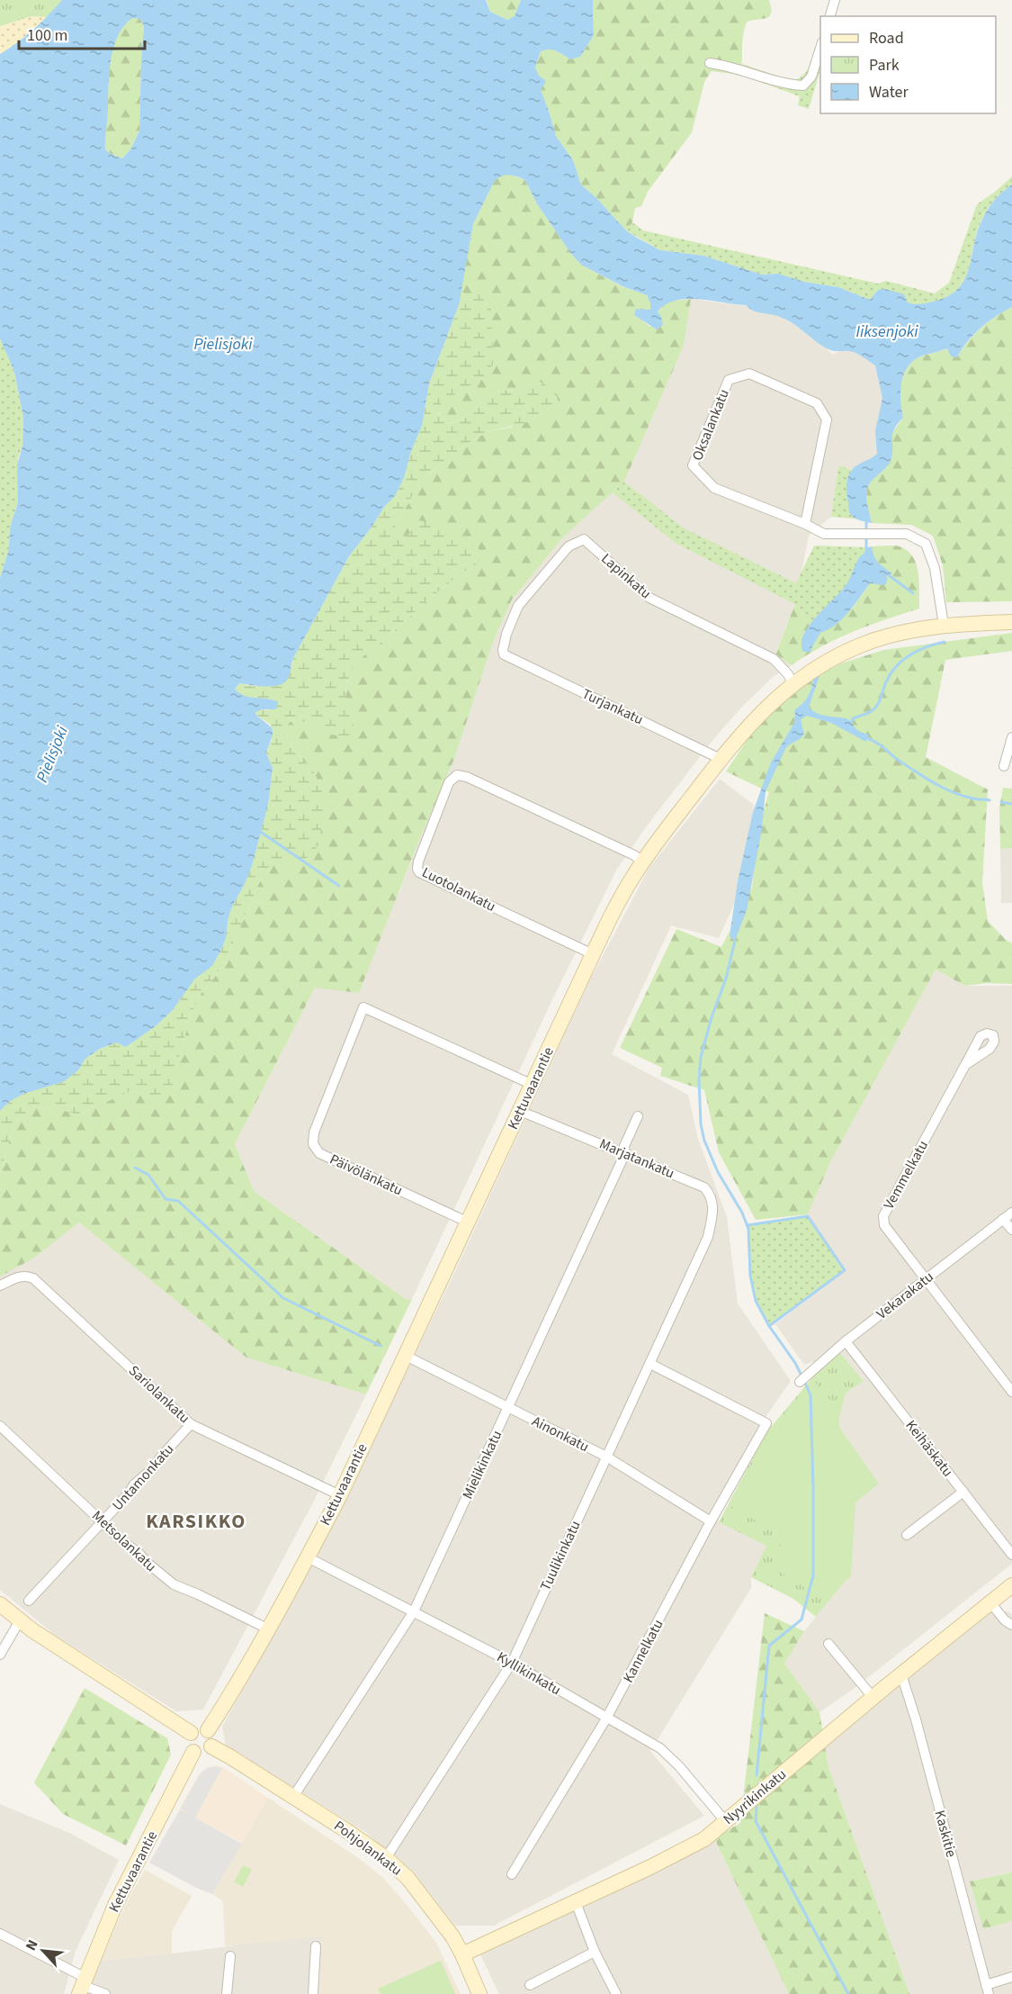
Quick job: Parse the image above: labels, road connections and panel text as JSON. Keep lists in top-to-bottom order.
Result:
{
  "streets": {
    "street": [
      "Oksalankatu",
      "Lapinkatu",
      "Turjankatu",
      "Luotolankatu",
      "Kettuvaarantie",
      "Marjatankatu",
      "Päivölänkatu",
      "Vemmelkatu",
      "Vekarakatu",
      "Sariolankatu",
      "Ainonkatu",
      "Keihäskatu",
      "Mielikinkatu",
      "Untamonkatu",
      "Metsolankatu",
      "Tuulikinkatu",
      "Kannelkatu",
      "Kyllikinkatu",
      "Nyyrikinkatu",
      "Kaskitie",
      "Pohjolankatu"
    ]
  },
  "crossings": [
    ["Oksalankatu", "Kettuvaarantie"],
    ["Lapinkatu", "Turjankatu"],
    ["Lapinkatu", "Kettuvaarantie"],
    ["Turjankatu", "Kettuvaarantie"],
    ["Luotolankatu", "Kettuvaarantie"],
    ["Kettuvaarantie", "Marjatankatu"],
    ["Kettuvaarantie", "Päivölänkatu"],
    ["Kettuvaarantie", "Sariolankatu"],
    ["Kettuvaarantie", "Ainonkatu"],
    ["Kettuvaarantie", "Metsolankatu"],
    ["Kettuvaarantie", "Kyllikinkatu"],
    ["Kettuvaarantie", "Pohjolankatu"],
    ["Marjatankatu", "Mielikinkatu"],
    ["Marjatankatu", "Tuulikinkatu"],
    ["Vemmelkatu", "Vekarakatu"],
    ["Vekarakatu", "Keihäskatu"],
    ["Sariolankatu", "Untamonkatu"],
    ["Ainonkatu", "Mielikinkatu"],
    ["Ainonkatu", "Tuulikinkatu"],
    ["Ainonkatu", "Kannelkatu"],
    ["Mielikinkatu", "Kyllikinkatu"],
    ["Mielikinkatu", "Pohjolankatu"],
    ["Untamonkatu", "Metsolankatu"],
    ["Tuulikinkatu", "Kannelkatu"],
    ["Tuulikinkatu", "Kyllikinkatu"],
    ["Tuulikinkatu", "Pohjolankatu"],
    ["Kannelkatu", "Kyllikinkatu"],
    ["Kyllikinkatu", "Nyyrikinkatu"],
    ["Nyyrikinkatu", "Kaskitie"],
    ["Nyyrikinkatu", "Pohjolankatu"]
  ],
  "districts": ["KARSIKKO"],
  "water": ["Iiksenjoki", "Pielisjoki"],
  "legend": ["Road", "Park", "Water"],
  "scale_bar": "100 m",
  "north": "top left"
}
